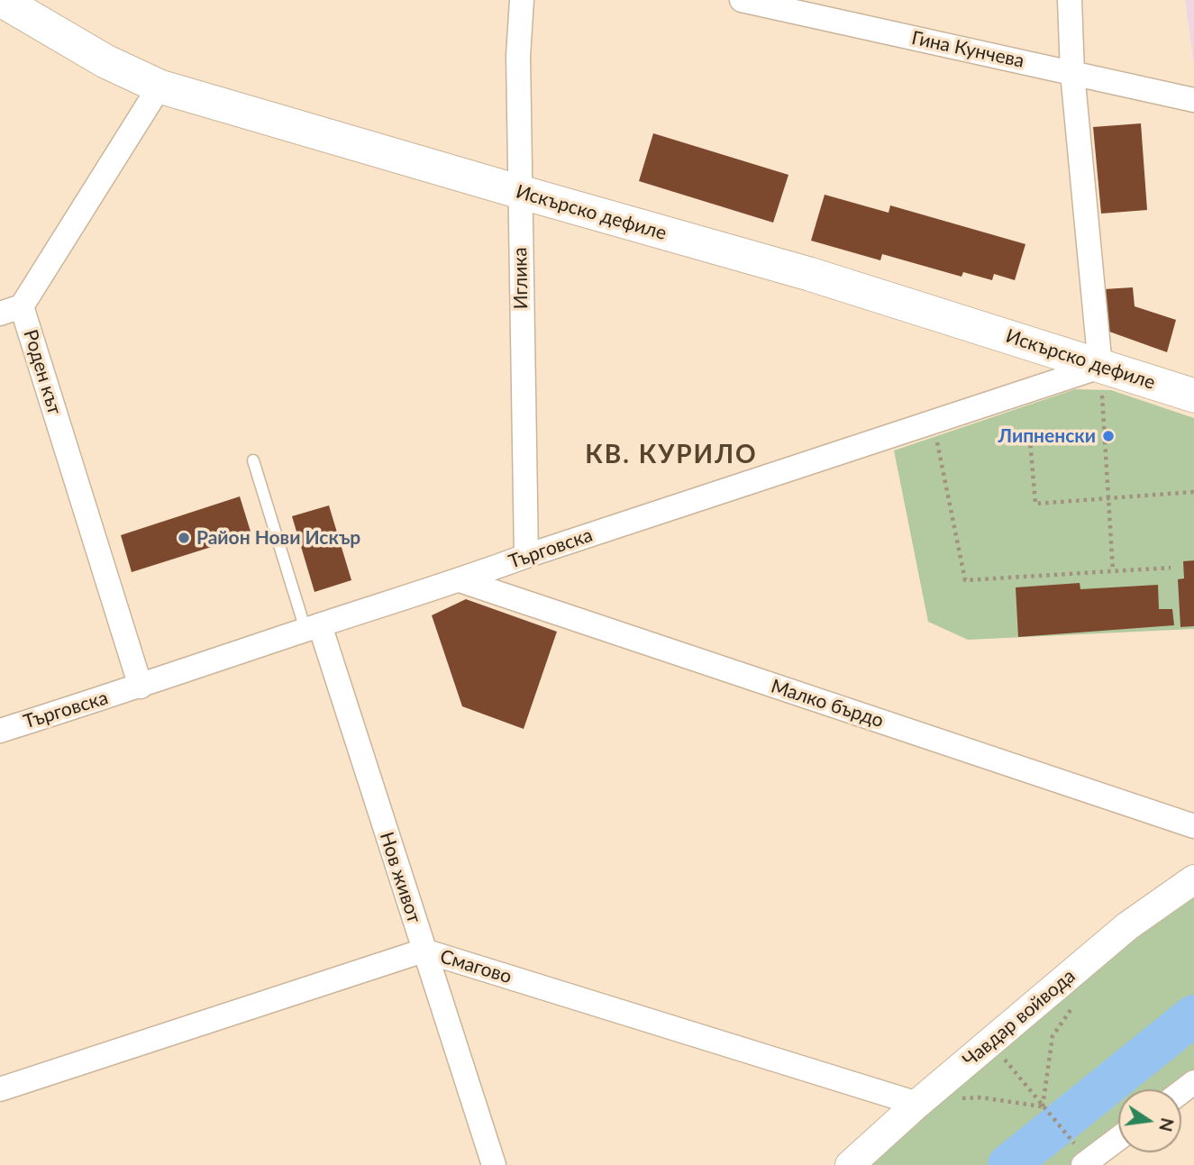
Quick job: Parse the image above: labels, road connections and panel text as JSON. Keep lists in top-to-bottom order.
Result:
{
  "streets": {
    "main road": ["Искърско дефиле"],
    "street": [
      "Гина Кунчева",
      "Иглика",
      "Роден кът",
      "Търговска",
      "Малко бърдо",
      "Нов живот",
      "Смагово",
      "Чавдар войвода"
    ]
  },
  "crossings": [
    ["Искърско дефиле", "Иглика"],
    ["Искърско дефиле", "Роден кът"],
    ["Искърско дефиле", "Търговска"],
    ["Иглика", "Търговска"],
    ["Роден кът", "Търговска"],
    ["Търговска", "Малко бърдо"],
    ["Търговска", "Нов живот"],
    ["Нов живот", "Смагово"],
    ["Смагово", "Чавдар войвода"]
  ],
  "districts": ["КВ. КУРИЛО"],
  "places": ["Липненски", "Район Нови Искър"],
  "north": "right"
}
